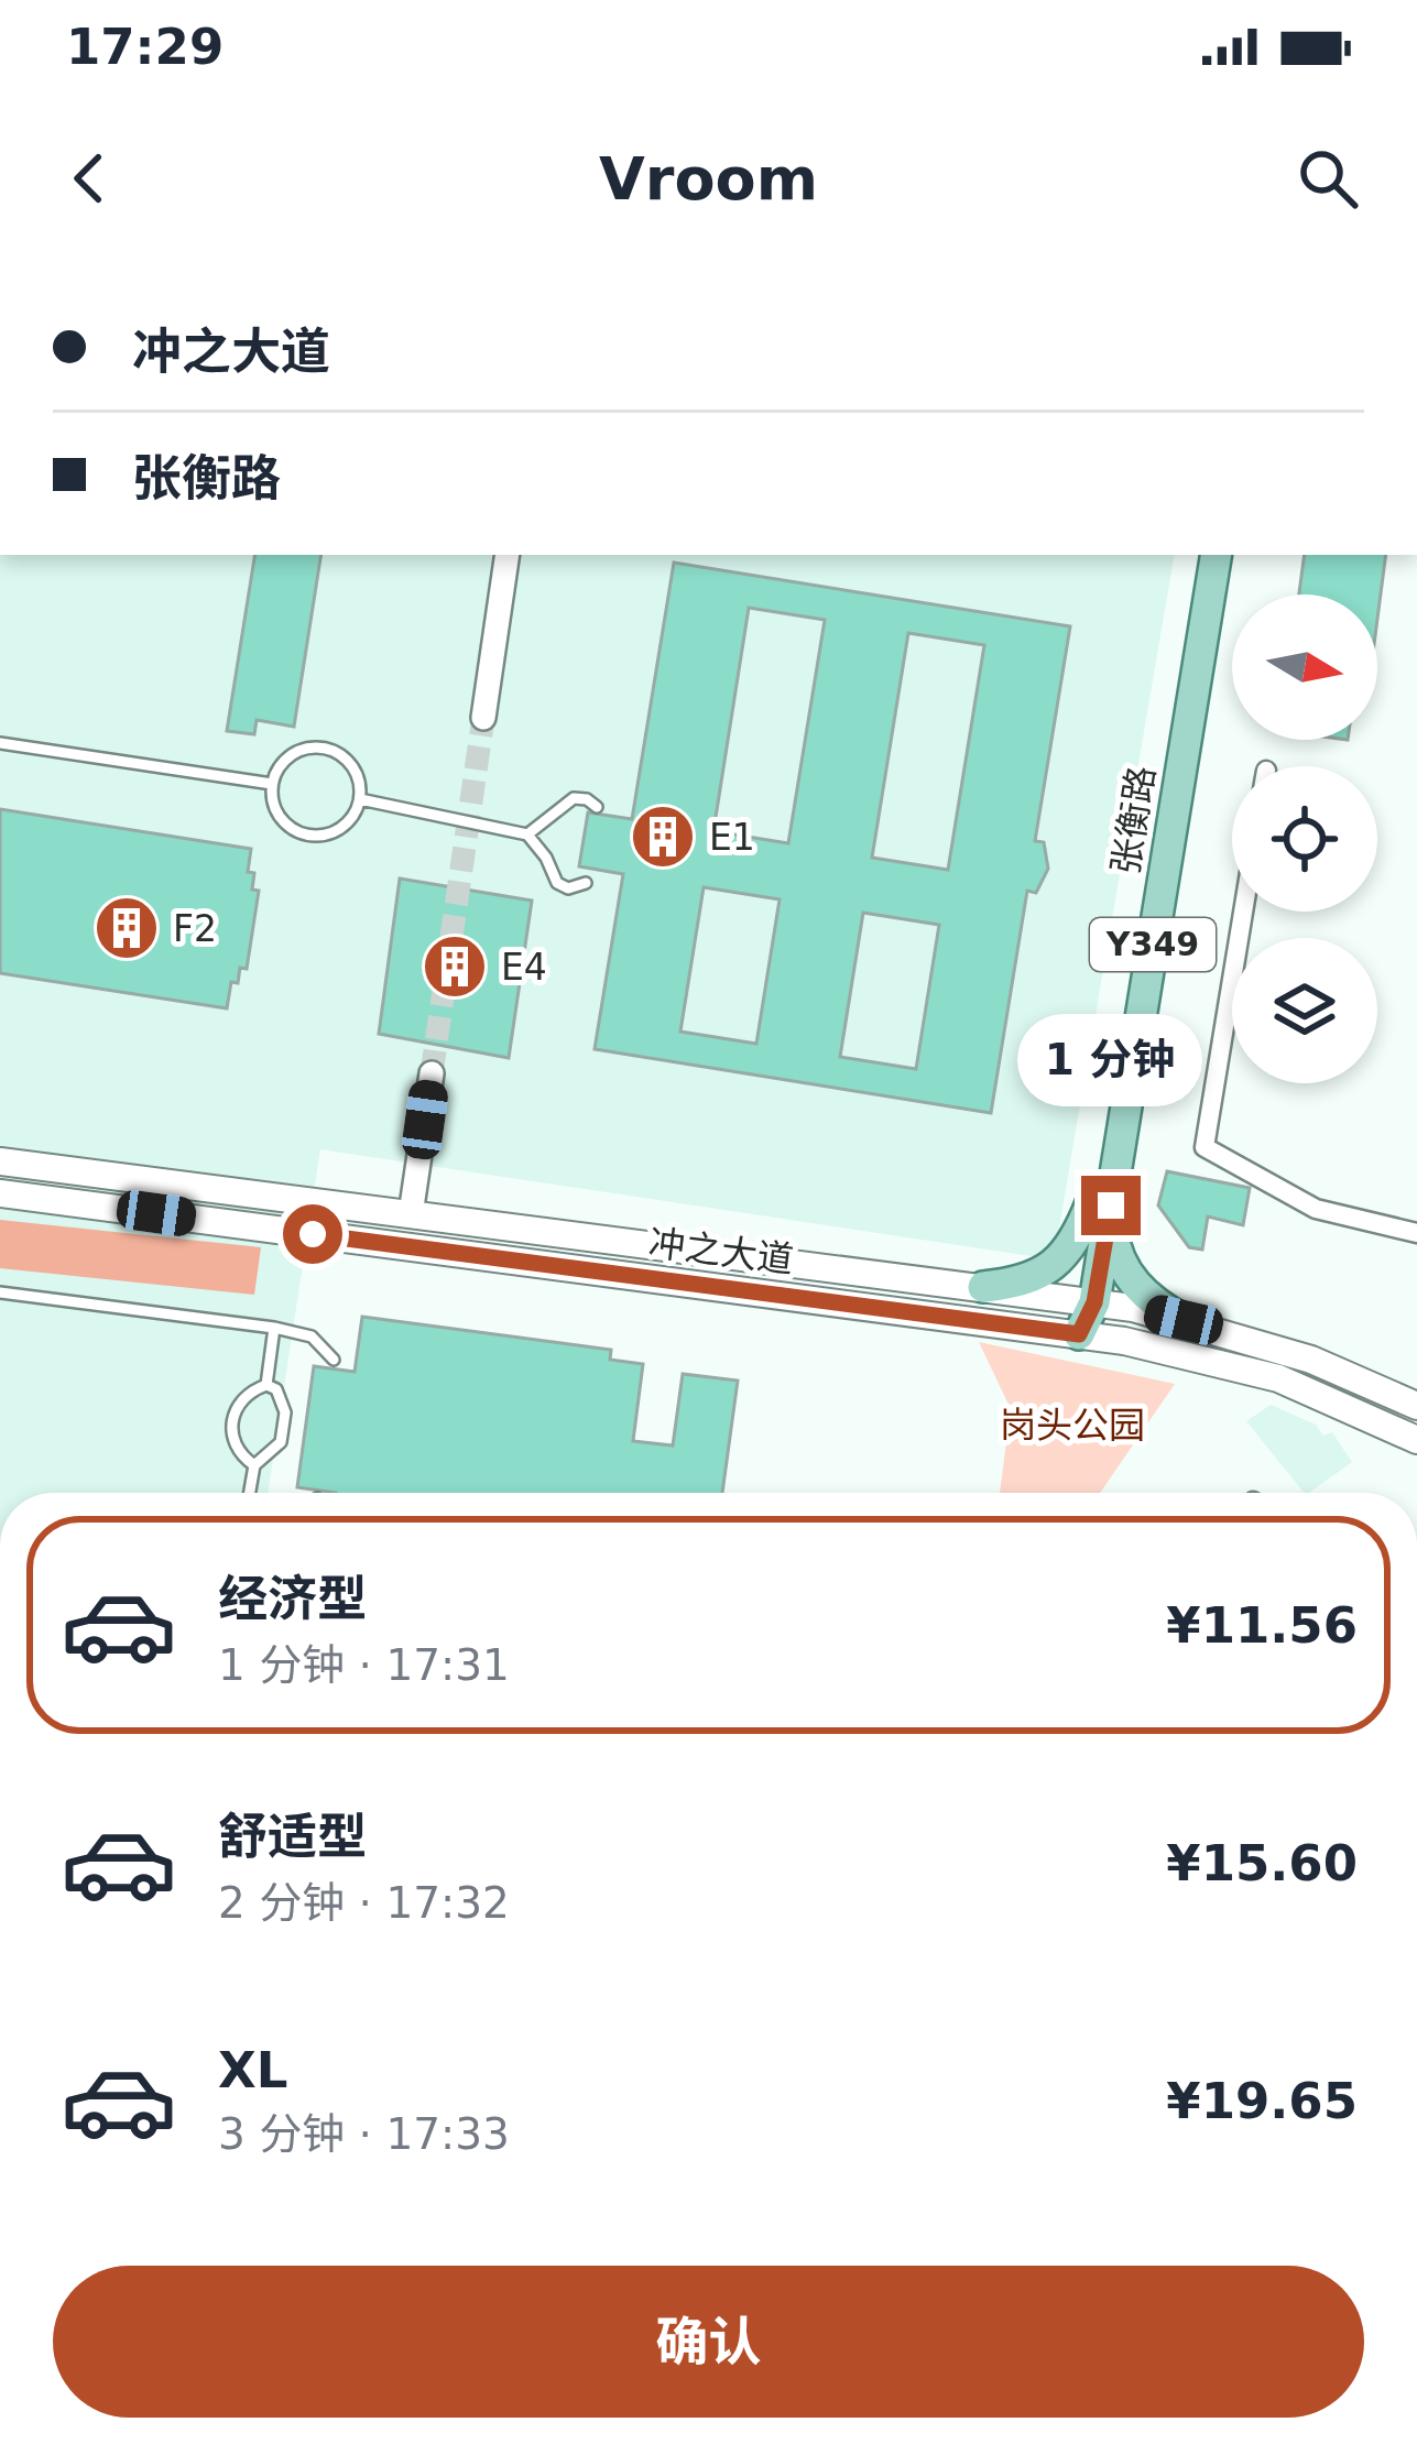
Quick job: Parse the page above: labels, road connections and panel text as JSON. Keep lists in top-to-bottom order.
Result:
{
  "streets": {
    "main road": ["张衡路", "Y349", "冲之大道"]
  },
  "crossings": [
    ["张衡路", "冲之大道"]
  ],
  "parks": ["岗头公园"],
  "places": {
    "building": ["E1", "F2", "E4"]
  },
  "north": "right",
  "page": {
    "status": "17:29",
    "header": "Vroom",
    "banner": ["冲之大道", "张衡路"],
    "bubble": "1 分钟",
    "list": [
      {
        "name": "经济型",
        "note": "1 分钟 · 17:31",
        "value": "¥11.56"
      },
      {
        "name": "舒适型",
        "note": "2 分钟 · 17:32",
        "value": "¥15.60"
      },
      {
        "name": "XL",
        "note": "3 分钟 · 17:33",
        "value": "¥19.65"
      }
    ],
    "buttons": "确认"
  }
}
